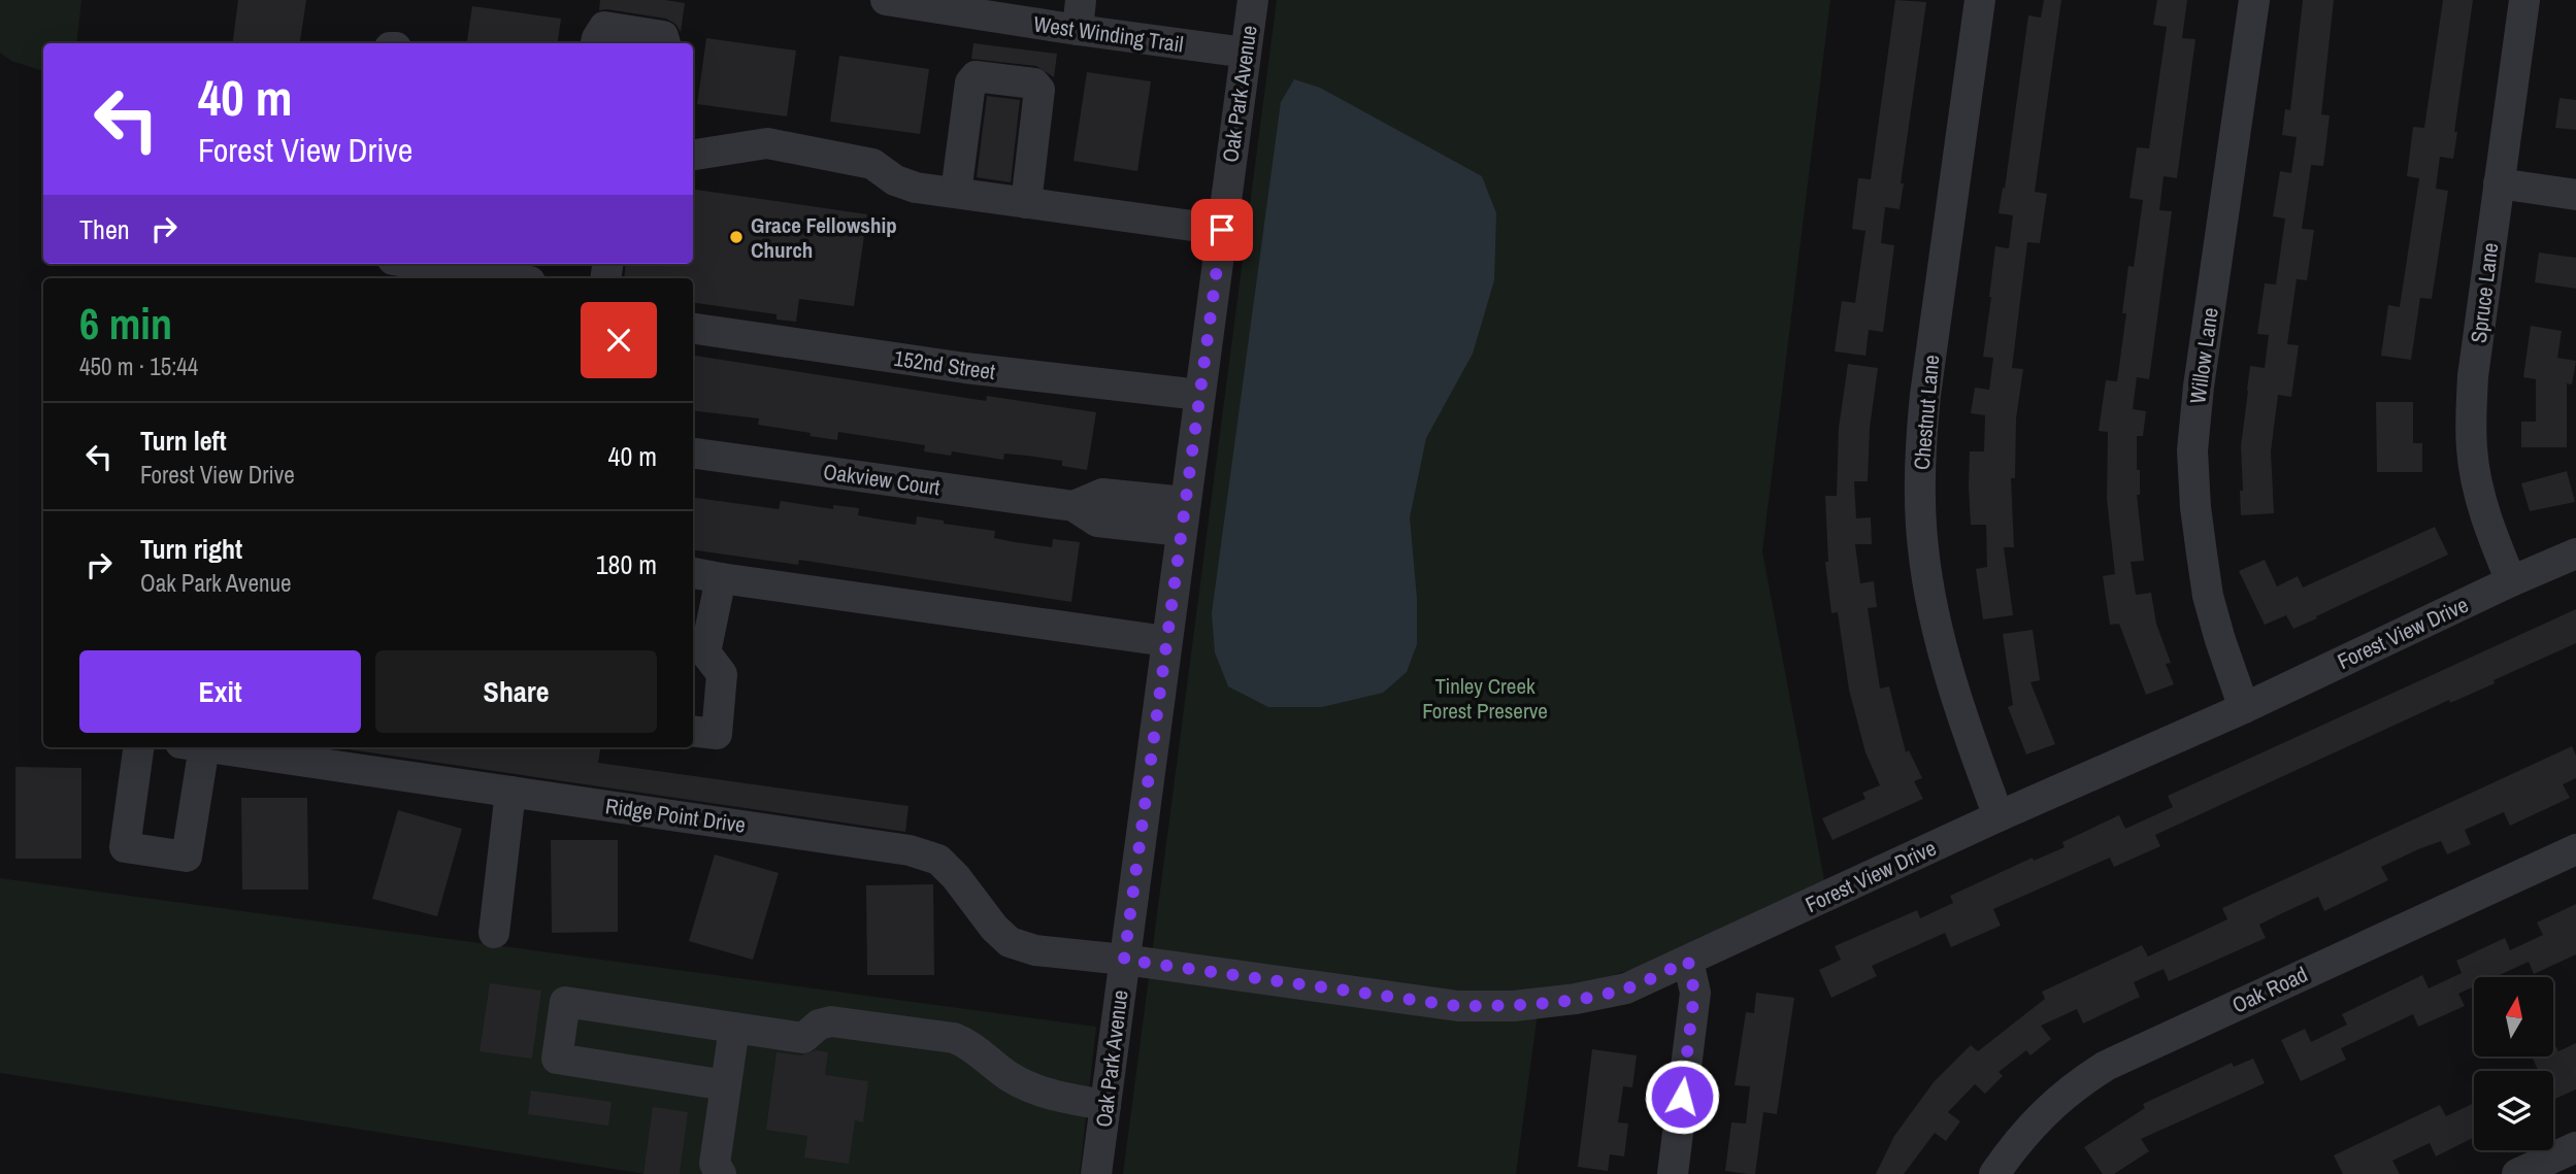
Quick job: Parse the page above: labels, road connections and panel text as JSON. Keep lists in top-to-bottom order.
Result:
{
  "streets": {
    "street": [
      "West Winding Trail",
      "Oak Park Avenue",
      "Spruce Lane",
      "Willow Lane",
      "152nd Street",
      "Chestnut Lane",
      "Oakview Court",
      "Forest View Drive",
      "Ridge Point Drive",
      "Oak Road"
    ]
  },
  "crossings": [
    ["West Winding Trail", "Oak Park Avenue"],
    ["Oak Park Avenue", "152nd Street"],
    ["Oak Park Avenue", "Oakview Court"],
    ["Oak Park Avenue", "Forest View Drive"],
    ["Oak Park Avenue", "Ridge Point Drive"],
    ["Spruce Lane", "Forest View Drive"],
    ["Willow Lane", "Forest View Drive"],
    ["Chestnut Lane", "Forest View Drive"],
    ["Forest View Drive", "Ridge Point Drive"]
  ],
  "parks": ["Tinley Creek Forest Preserve"],
  "places": ["Grace Fellowship Church"],
  "north": "top",
  "page": {
    "turn": ["40 m", "Forest View Drive"],
    "then": "Then",
    "heading": ["6 min", "450 m · 15:44"],
    "list": [
      {
        "name": "Turn left",
        "note": "Forest View Drive",
        "value": "40 m"
      },
      {
        "name": "Turn right",
        "note": "Oak Park Avenue",
        "value": "180 m"
      }
    ],
    "buttons": ["Exit", "Share"]
  }
}
